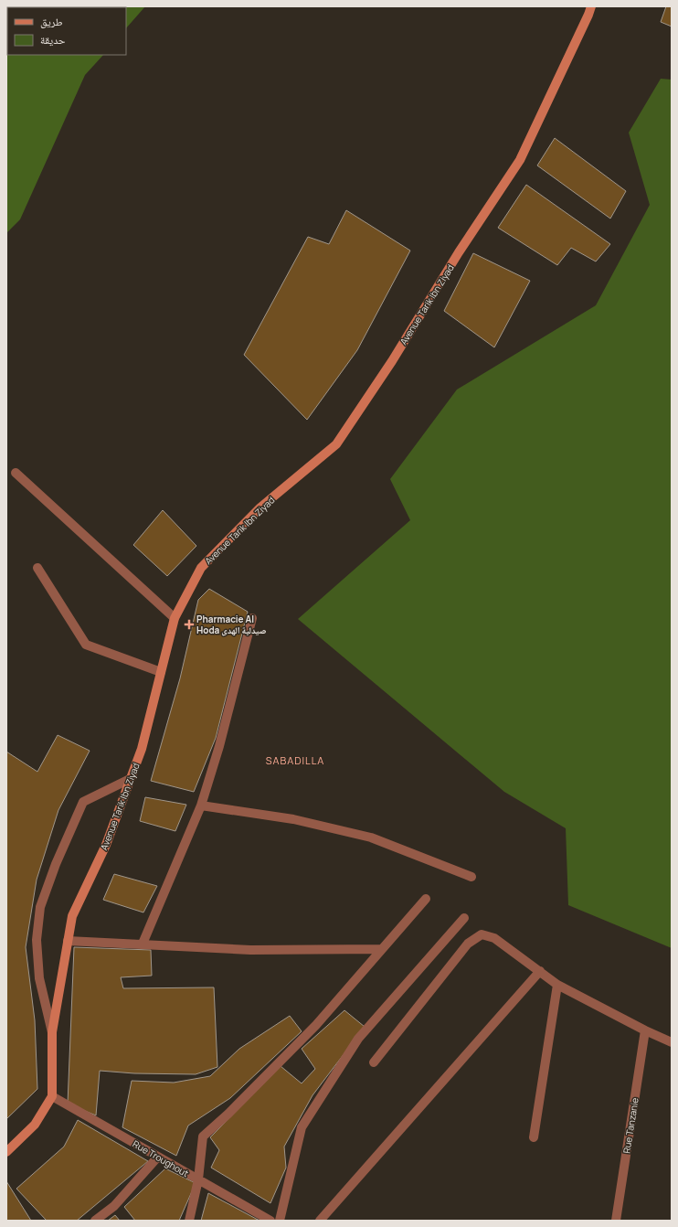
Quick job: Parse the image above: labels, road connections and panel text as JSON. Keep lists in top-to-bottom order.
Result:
{
  "streets": {
    "street": ["Avenue Tarik Ibn Ziyad", "Rue Tanzanie", "Rue Troughout"]
  },
  "crossings": [
    ["Avenue Tarik Ibn Ziyad", "Rue Troughout"]
  ],
  "districts": ["SABADILLA"],
  "places": {
    "health": ["Pharmacie Al Hoda صيدلية الهدى"]
  },
  "legend": ["طريق", "حديقة"]
}
